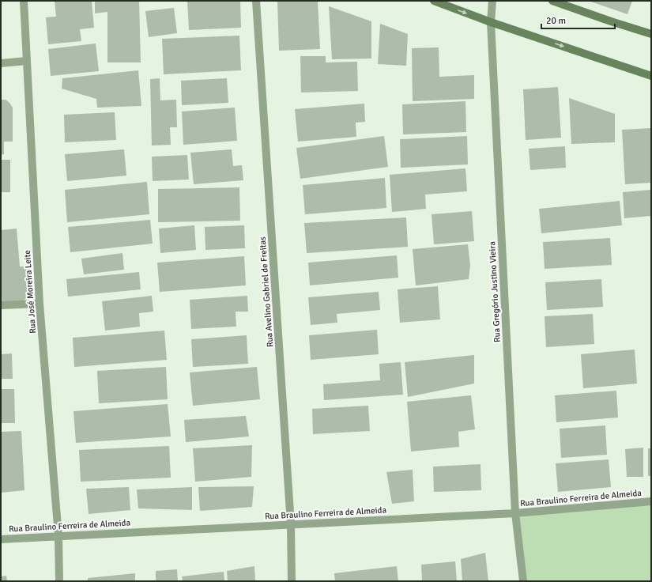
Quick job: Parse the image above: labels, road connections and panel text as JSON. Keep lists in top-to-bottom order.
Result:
{
  "streets": {
    "street": [
      "Rua José Moreira Leite",
      "Rua Avelino Gabriel de Freitas",
      "Rua Gregório Justino Vieira",
      "Rua Braulino Ferreira de Almeida"
    ]
  },
  "crossings": [
    ["Rua José Moreira Leite", "Rua Braulino Ferreira de Almeida"],
    ["Rua Avelino Gabriel de Freitas", "Rua Braulino Ferreira de Almeida"],
    ["Rua Gregório Justino Vieira", "Rua Braulino Ferreira de Almeida"]
  ],
  "scale_bar": "20 m"
}
